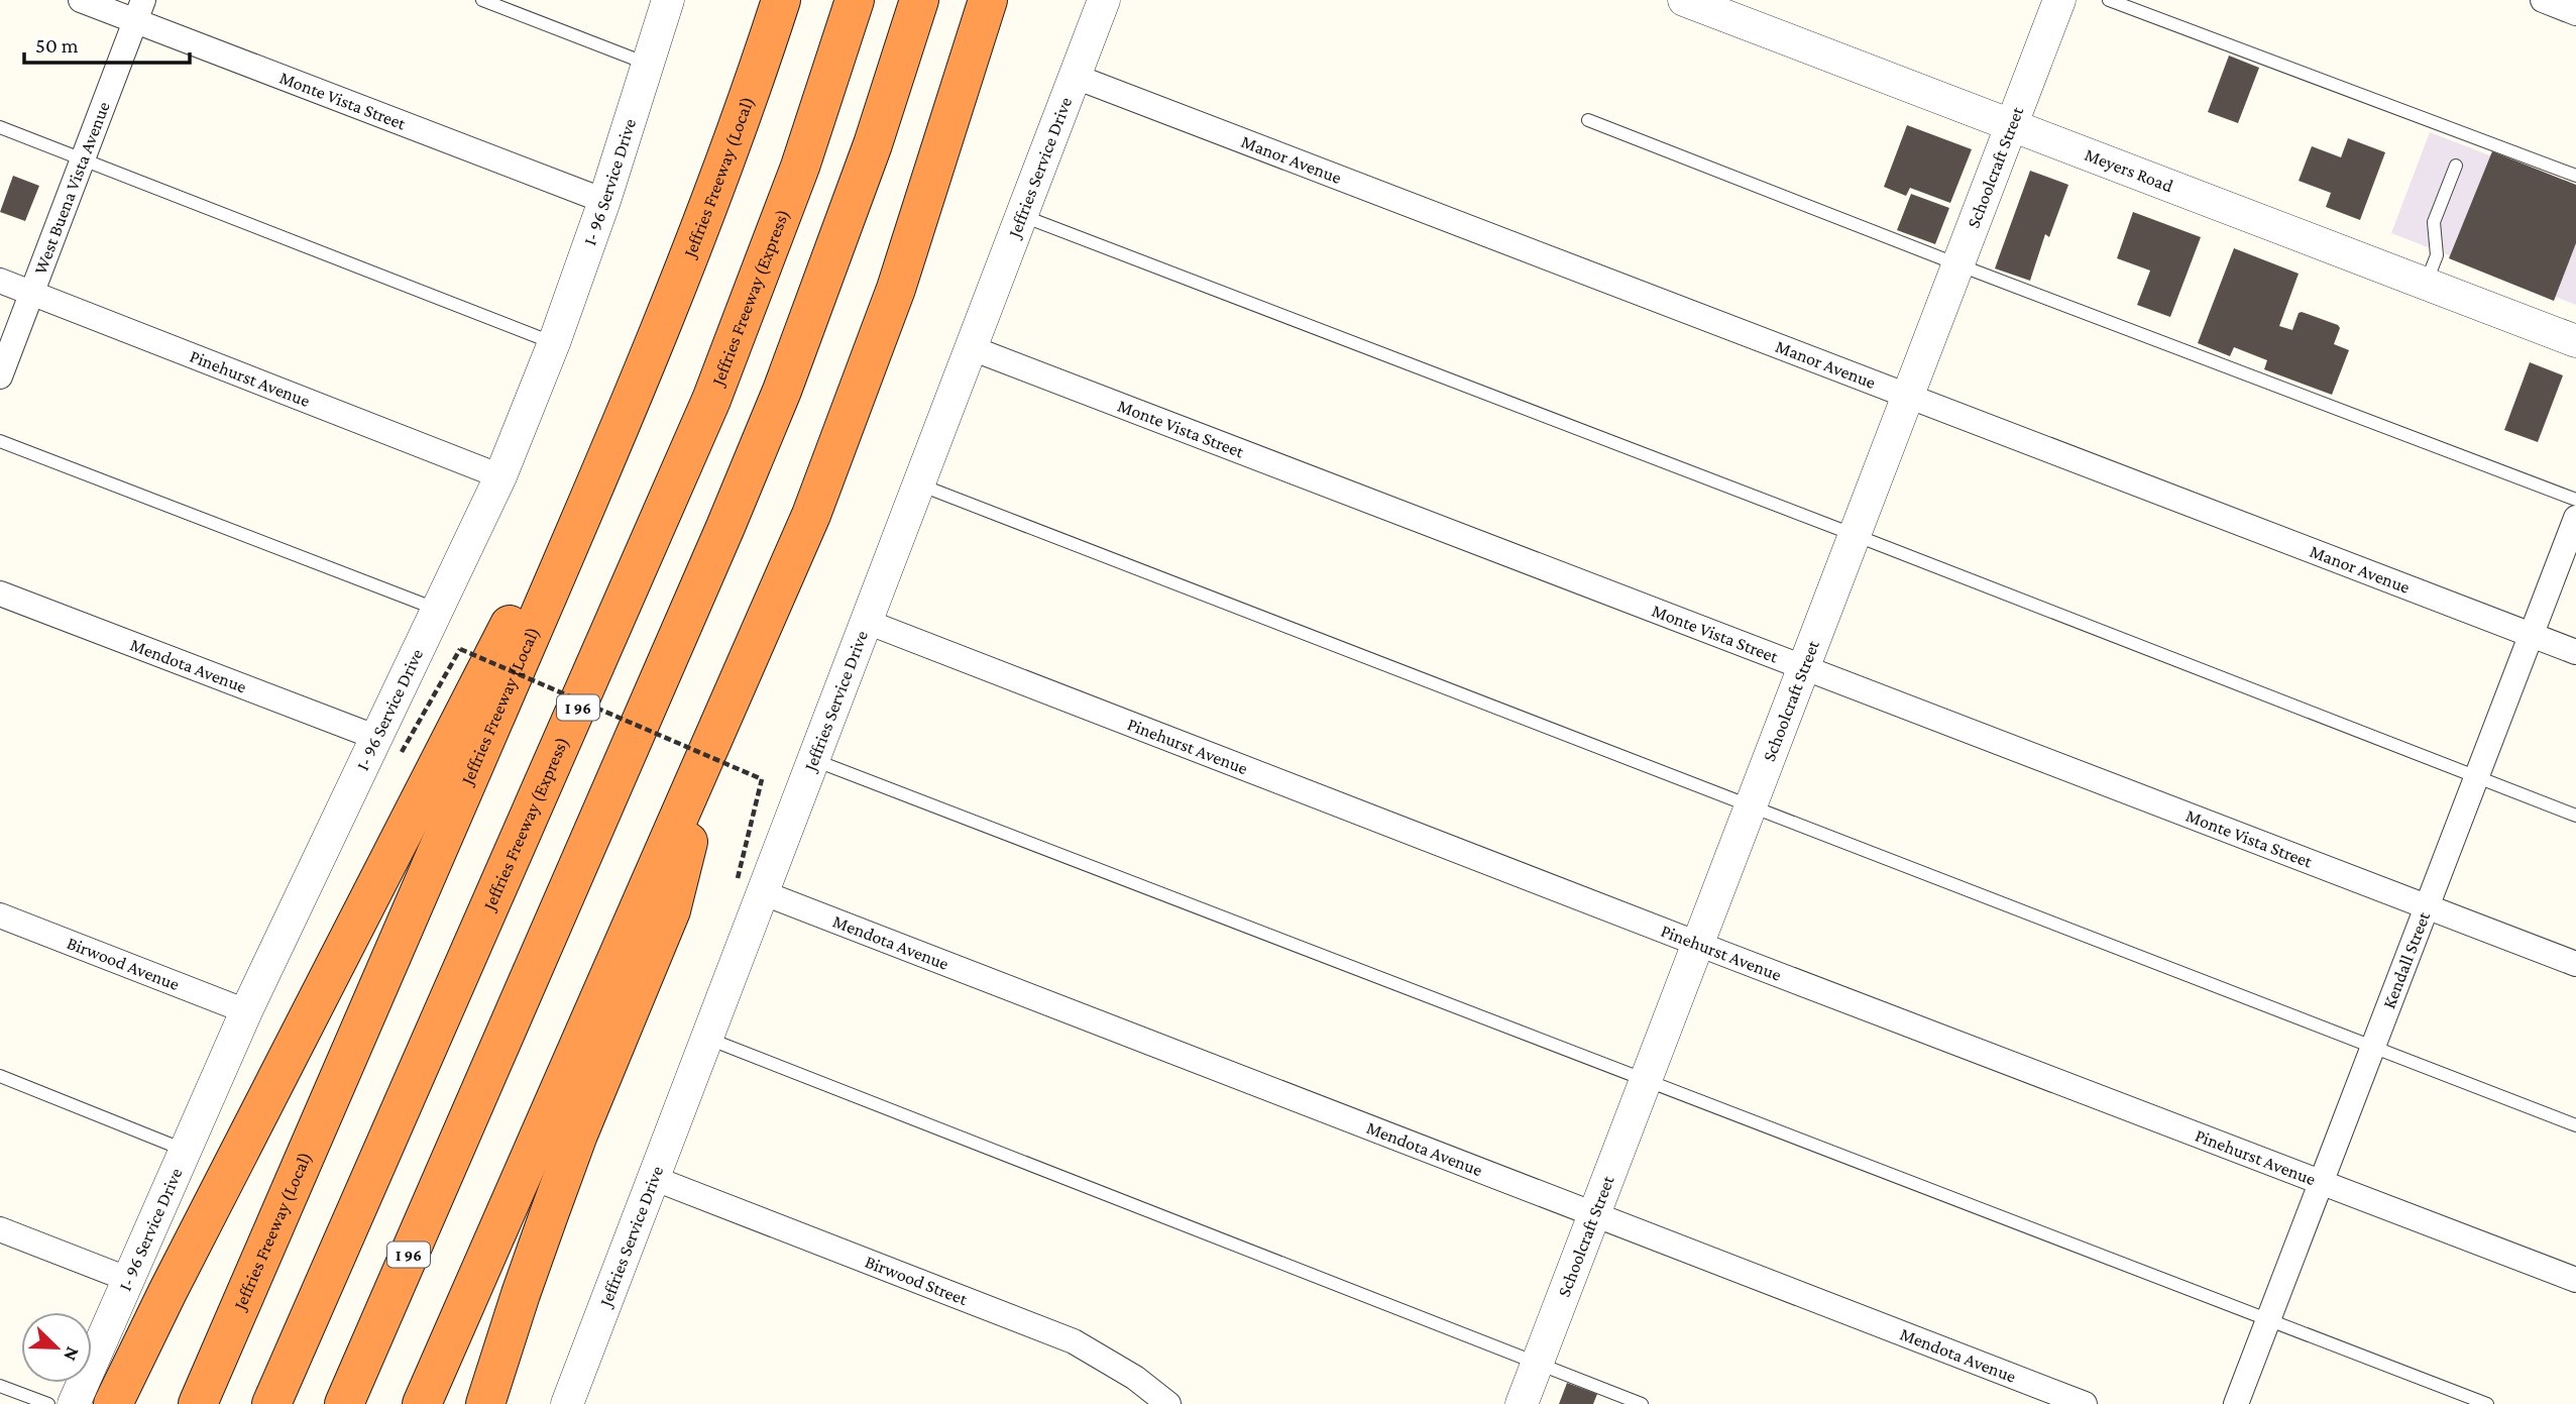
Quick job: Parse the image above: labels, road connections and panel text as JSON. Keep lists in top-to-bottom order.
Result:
{
  "streets": {
    "highway": ["Jeffries Freeway (Local)", "Jeffries Freeway (Express)", "I 96"],
    "street": [
      "Monte Vista Street",
      "Manor Avenue",
      "Jeffries Service Drive",
      "Schoolcraft Street",
      "Meyers Road",
      "I- 96 Service Drive",
      "West Buena Vista Avenue",
      "Pinehurst Avenue",
      "Mendota Avenue",
      "Kendall Street",
      "Birwood Avenue",
      "Birwood Street"
    ]
  },
  "crossings": [
    ["Monte Vista Street", "Jeffries Service Drive"],
    ["Monte Vista Street", "Schoolcraft Street"],
    ["Monte Vista Street", "I- 96 Service Drive"],
    ["Monte Vista Street", "West Buena Vista Avenue"],
    ["Monte Vista Street", "Kendall Street"],
    ["Manor Avenue", "Jeffries Service Drive"],
    ["Manor Avenue", "Schoolcraft Street"],
    ["Manor Avenue", "Kendall Street"],
    ["Jeffries Service Drive", "Pinehurst Avenue"],
    ["Jeffries Service Drive", "Mendota Avenue"],
    ["Jeffries Service Drive", "Birwood Street"],
    ["Schoolcraft Street", "Meyers Road"],
    ["Schoolcraft Street", "Pinehurst Avenue"],
    ["Schoolcraft Street", "Mendota Avenue"],
    ["I- 96 Service Drive", "Pinehurst Avenue"],
    ["I- 96 Service Drive", "Mendota Avenue"],
    ["I- 96 Service Drive", "Birwood Avenue"],
    ["West Buena Vista Avenue", "Pinehurst Avenue"],
    ["Pinehurst Avenue", "Kendall Street"]
  ],
  "scale_bar": "50 m",
  "north": "bottom right"
}
